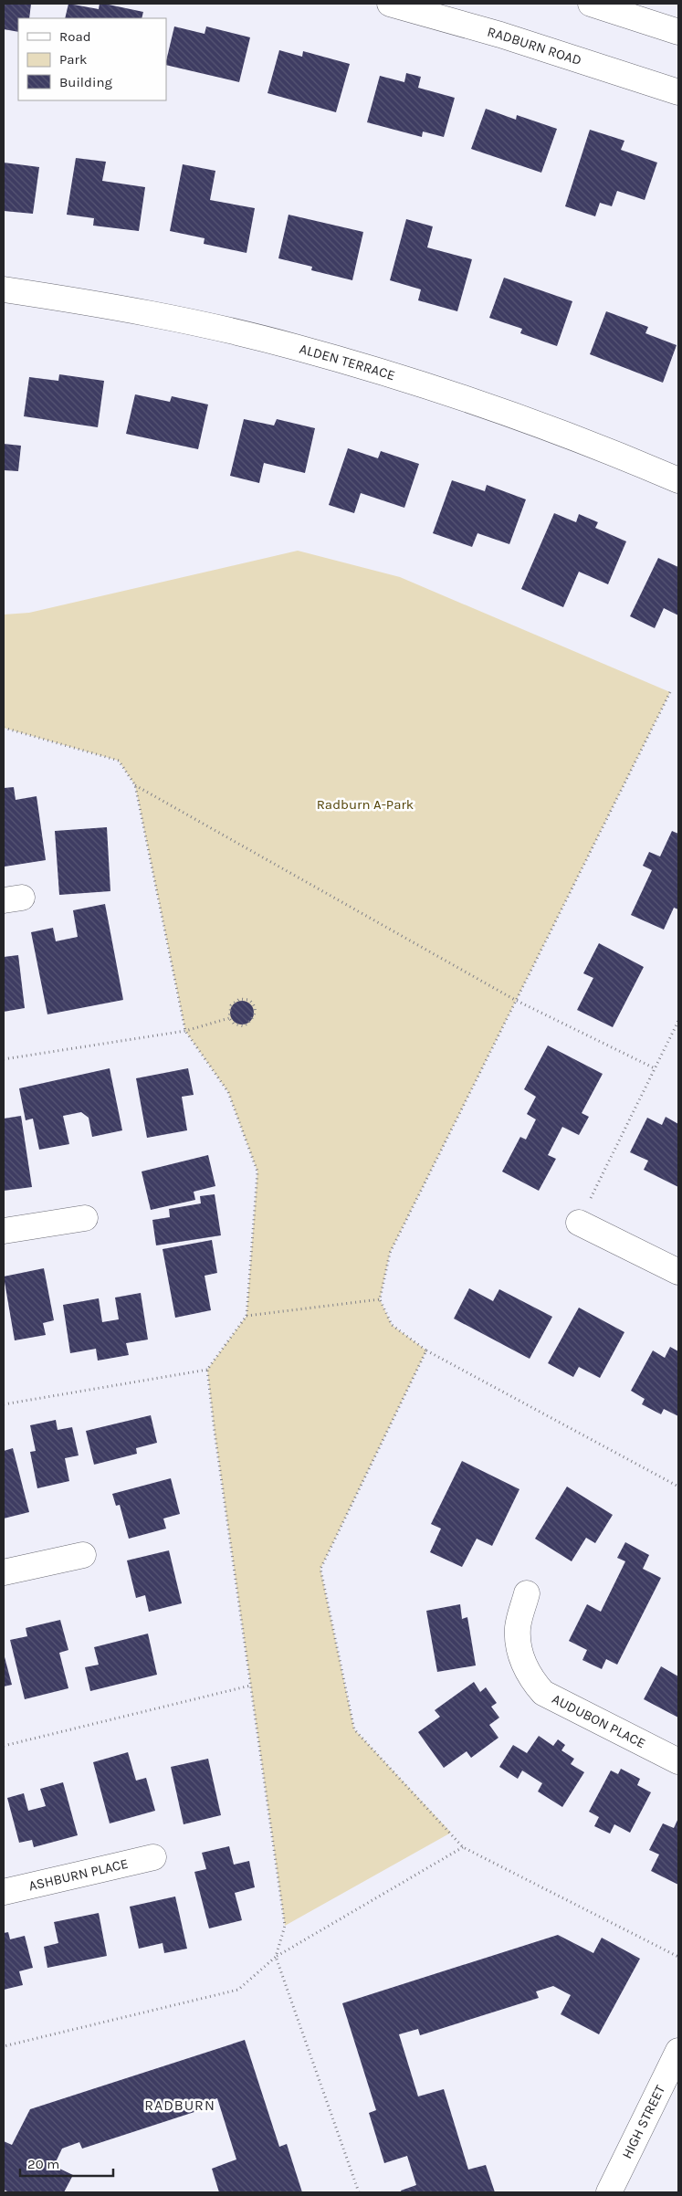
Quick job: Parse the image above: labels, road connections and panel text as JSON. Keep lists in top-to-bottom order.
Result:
{
  "streets": {
    "street": [
      "RADBURN ROAD",
      "ALDEN TERRACE",
      "AUDUBON PLACE",
      "ASHBURN PLACE",
      "HIGH STREET"
    ]
  },
  "districts": ["RADBURN"],
  "parks": ["Radburn A-Park"],
  "legend": ["Road", "Park", "Building"],
  "scale_bar": "20 m"
}
